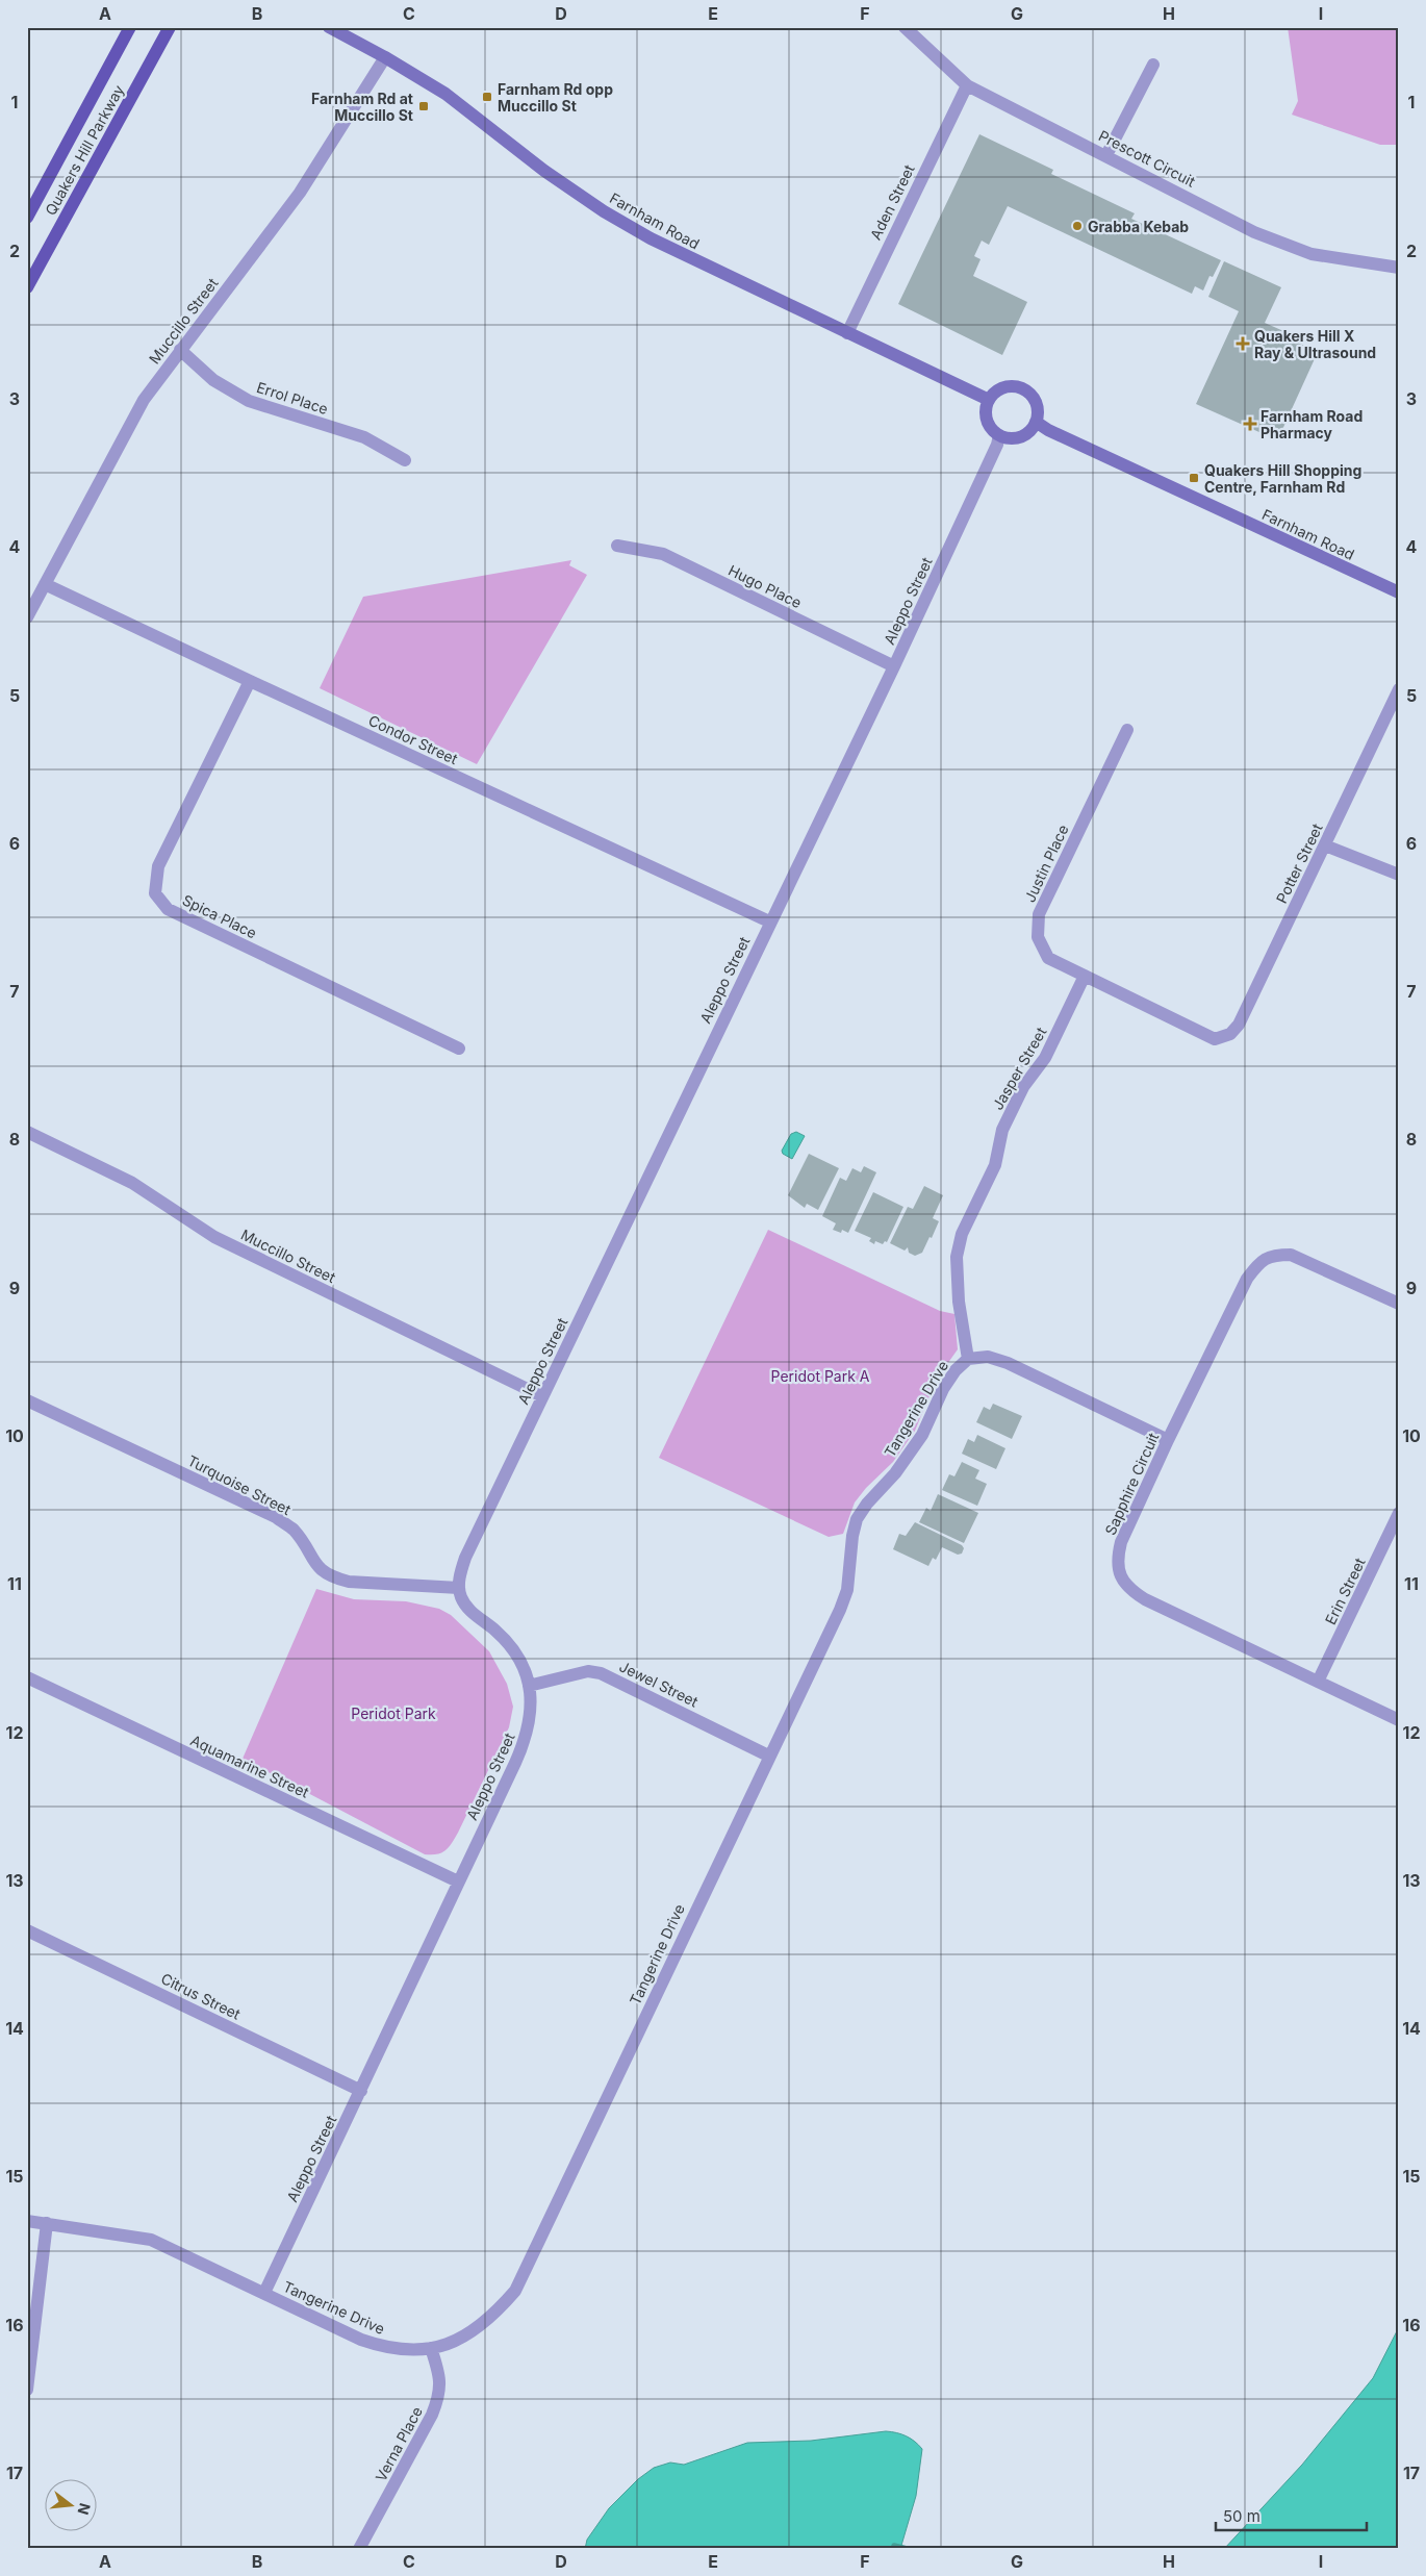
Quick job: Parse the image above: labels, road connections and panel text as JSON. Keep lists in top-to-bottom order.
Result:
{
  "streets": {
    "main road": ["Quakers Hill Parkway"],
    "street": [
      "Prescott Circuit",
      "Aden Street",
      "Farnham Road",
      "Muccillo Street",
      "Errol Place",
      "Hugo Place",
      "Aleppo Street",
      "Condor Street",
      "Justin Place",
      "Potter Street",
      "Spica Place",
      "Jasper Street",
      "Tangerine Drive",
      "Sapphire Circuit",
      "Turquoise Street",
      "Erin Street",
      "Jewel Street",
      "Aquamarine Street",
      "Citrus Street",
      "Verna Place"
    ]
  },
  "crossings": [
    ["Prescott Circuit", "Aden Street"],
    ["Aden Street", "Farnham Road"],
    ["Farnham Road", "Muccillo Street"],
    ["Farnham Road", "Aleppo Street"],
    ["Muccillo Street", "Errol Place"],
    ["Muccillo Street", "Aleppo Street"],
    ["Muccillo Street", "Condor Street"],
    ["Hugo Place", "Aleppo Street"],
    ["Aleppo Street", "Condor Street"],
    ["Aleppo Street", "Tangerine Drive"],
    ["Aleppo Street", "Turquoise Street"],
    ["Aleppo Street", "Jewel Street"],
    ["Aleppo Street", "Aquamarine Street"],
    ["Aleppo Street", "Citrus Street"],
    ["Condor Street", "Spica Place"],
    ["Justin Place", "Potter Street"],
    ["Justin Place", "Jasper Street"],
    ["Jasper Street", "Tangerine Drive"],
    ["Tangerine Drive", "Sapphire Circuit"],
    ["Tangerine Drive", "Jewel Street"],
    ["Tangerine Drive", "Verna Place"],
    ["Sapphire Circuit", "Erin Street"]
  ],
  "parks": ["Peridot Park A", "Peridot Park"],
  "places": {
    "transit": ["Farnham Rd opp Muccillo St", "Farnham Rd at Muccillo St", "Quakers Hill Shopping Centre, Farnham Rd"],
    "other": ["Grabba Kebab"],
    "health": ["Quakers Hill X Ray & Ultrasound", "Farnham Road Pharmacy"]
  },
  "scale_bar": "50 m",
  "north": "right",
  "grid": {
    "columns": [
      "A",
      "B",
      "C",
      "D",
      "E",
      "F",
      "G",
      "H",
      "I"
    ],
    "rows": [
      "1",
      "2",
      "3",
      "4",
      "5",
      "6",
      "7",
      "8",
      "9",
      "10",
      "11",
      "12",
      "13",
      "14",
      "15",
      "16",
      "17"
    ]
  }
}
